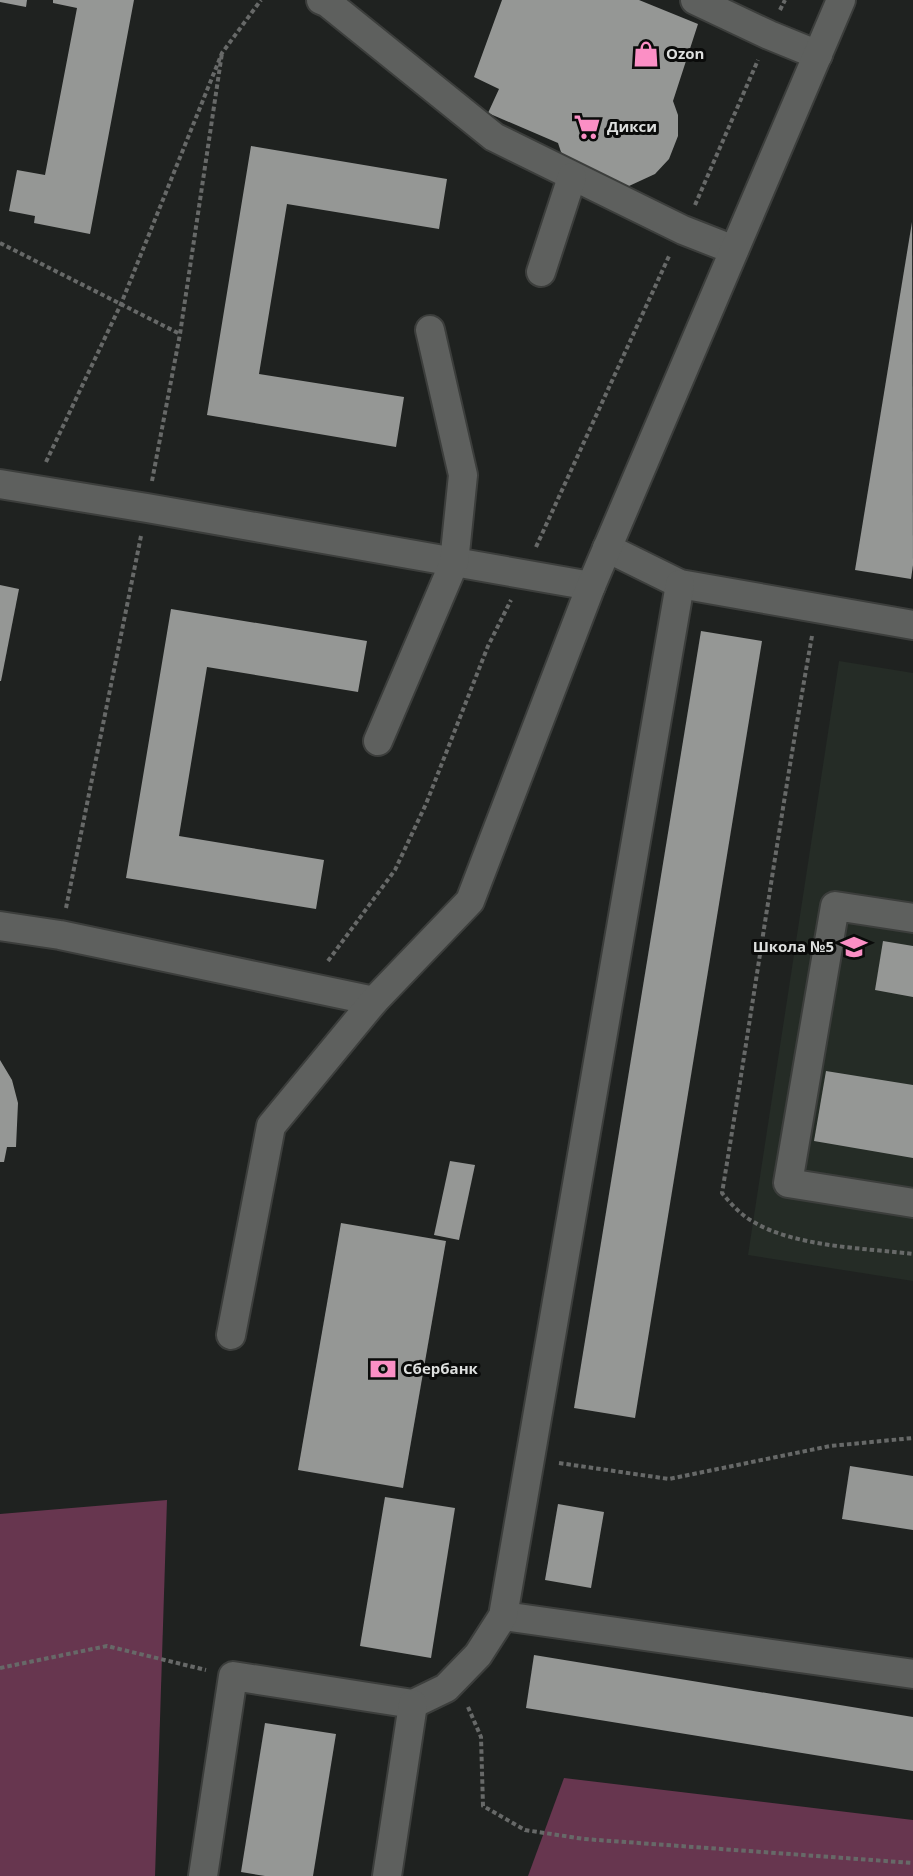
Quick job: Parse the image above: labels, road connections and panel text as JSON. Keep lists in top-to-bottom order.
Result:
{
  "places": {
    "shop": ["Ozon"],
    "supermarket": ["Дикси"],
    "school or university": ["Школа №5"],
    "bank": ["Сбербанк"]
  }
}
